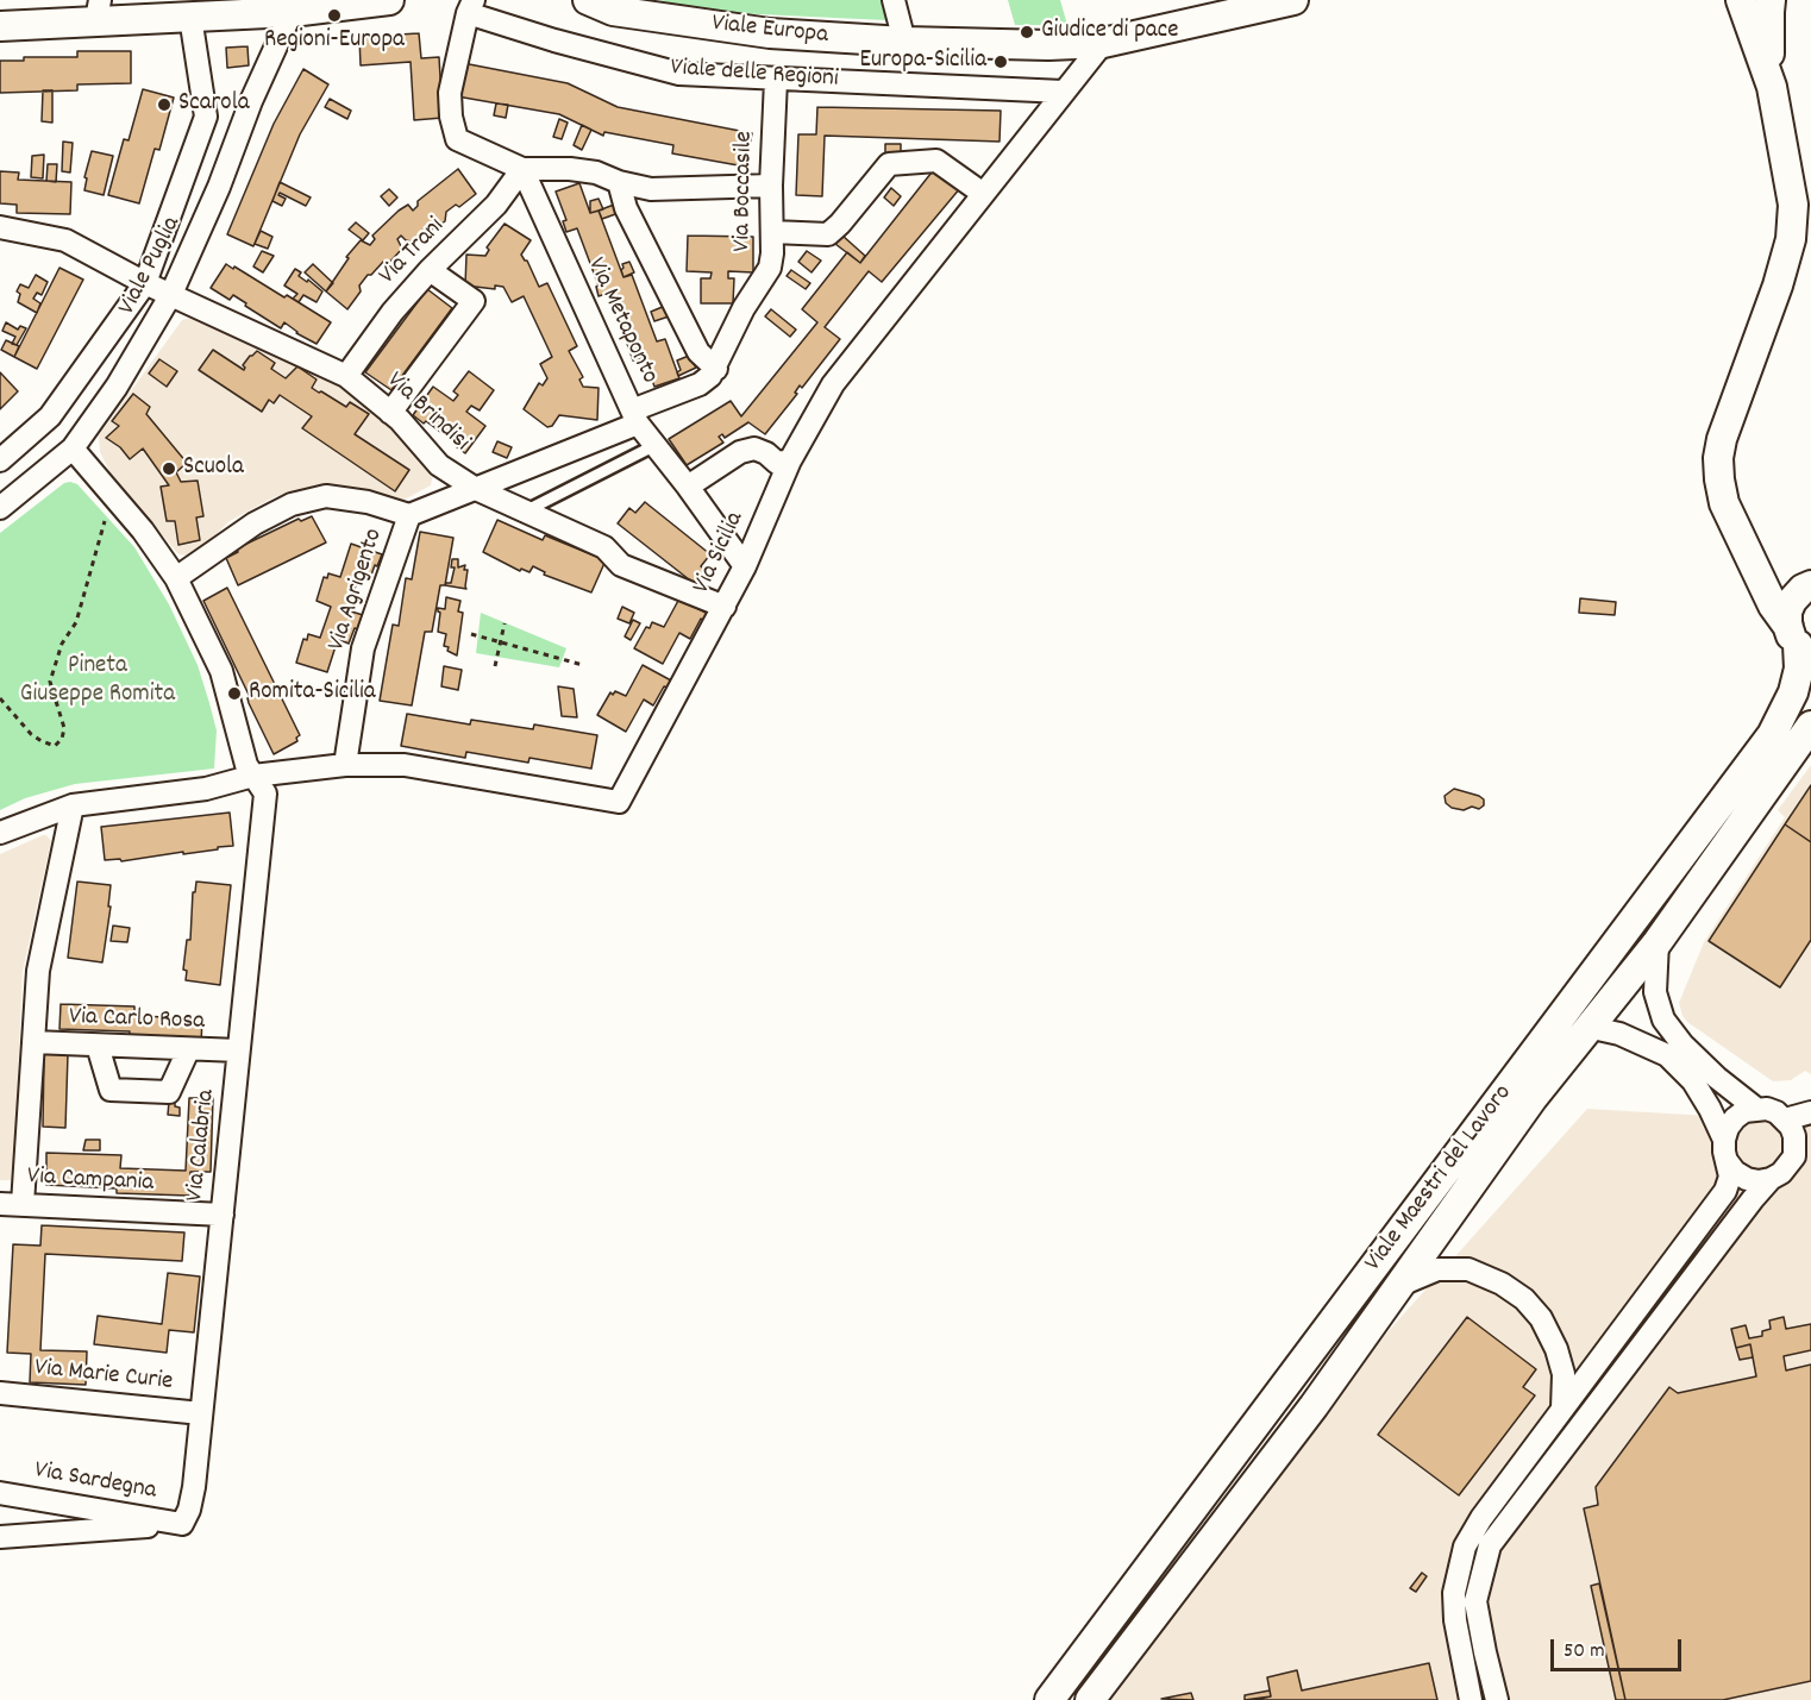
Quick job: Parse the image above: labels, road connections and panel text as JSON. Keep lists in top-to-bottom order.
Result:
{
  "streets": {
    "street": [
      "Viale Europa",
      "Viale delle Regioni",
      "Via Boccasile",
      "Via Trani",
      "Viale Puglia",
      "Via Metaponto",
      "Via Brindisi",
      "Via Sicilia",
      "Via Agrigento",
      "Via Carlo Rosa",
      "Via Calabria",
      "Viale Maestri del Lavoro",
      "Via Campania",
      "Via Marie Curie",
      "Via Sardegna"
    ]
  },
  "crossings": [
    ["Viale Europa", "Via Sicilia"],
    ["Viale delle Regioni", "Via Boccasile"],
    ["Viale delle Regioni", "Via Sicilia"],
    ["Via Trani", "Via Metaponto"],
    ["Via Trani", "Via Brindisi"],
    ["Viale Puglia", "Via Brindisi"],
    ["Viale Puglia", "Via Calabria"],
    ["Via Metaponto", "Via Sicilia"],
    ["Via Brindisi", "Via Sicilia"],
    ["Via Sicilia", "Via Agrigento"],
    ["Via Sicilia", "Via Calabria"],
    ["Via Carlo Rosa", "Via Calabria"],
    ["Via Calabria", "Via Campania"],
    ["Via Calabria", "Via Marie Curie"],
    ["Via Calabria", "Via Sardegna"]
  ],
  "parks": ["Pineta Giuseppe Romita"],
  "places": [
    "Regioni-Europa",
    "Giudice di pace",
    "Europa-Sicilia",
    "Scarola",
    "Scuola",
    "Romita-Sicilia"
  ],
  "scale_bar": "50 m"
}
